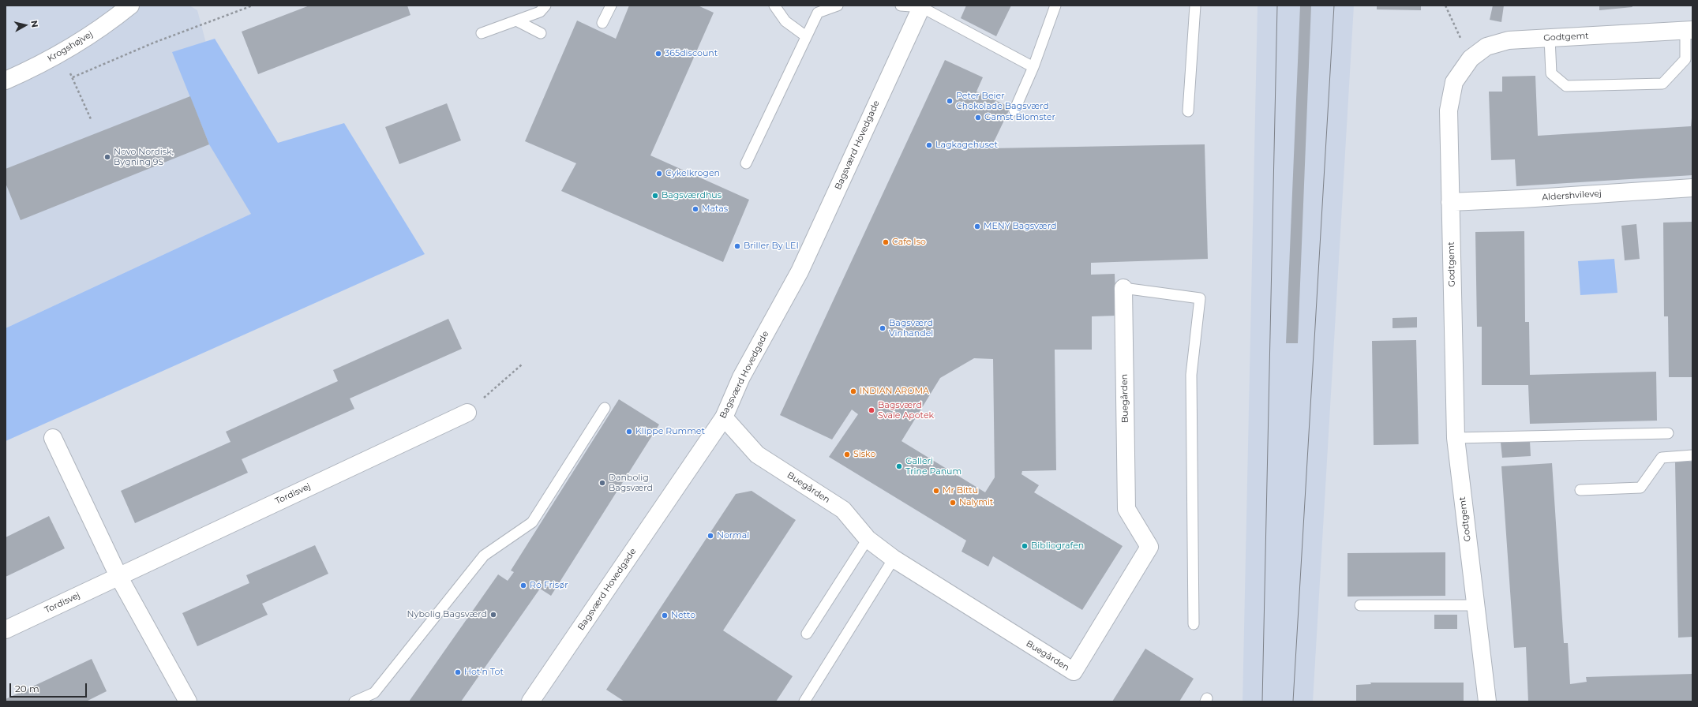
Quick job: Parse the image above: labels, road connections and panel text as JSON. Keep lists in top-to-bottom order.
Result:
{
  "streets": {
    "street": [
      "Godtgemt",
      "Krogshøjvej",
      "Bagsværd Hovedgade",
      "Aldershvilevej",
      "Buegården",
      "Tordisvej"
    ]
  },
  "crossings": [
    ["Godtgemt", "Aldershvilevej"],
    ["Bagsværd Hovedgade", "Buegården"]
  ],
  "places": [
    "365discount",
    "Peter Beier Chokolade Bagsværd",
    "Gamst Blomster",
    "Lagkagehuset",
    "Novo Nordisk, Bygning 9S",
    "Cykelkrogen",
    "Bagsværdhus",
    "Matas",
    "MENY Bagsværd",
    "Cafe Iso",
    "Briller By LEI",
    "Bagsværd Vinhandel",
    "INDIAN AROMA",
    "Bagsværd Svale Apotek",
    "Klippe Rummet",
    "Sisko",
    "Galleri Trine Panum",
    "Danbolig Bagsværd",
    "Mr Bittu",
    "Nalymit",
    "Normal",
    "Bibliografen",
    "Ró Frisør",
    "Nybolig Bagsværd",
    "Netto",
    "Hot'n Tot"
  ],
  "scale_bar": "20 m",
  "north": "right"
}
